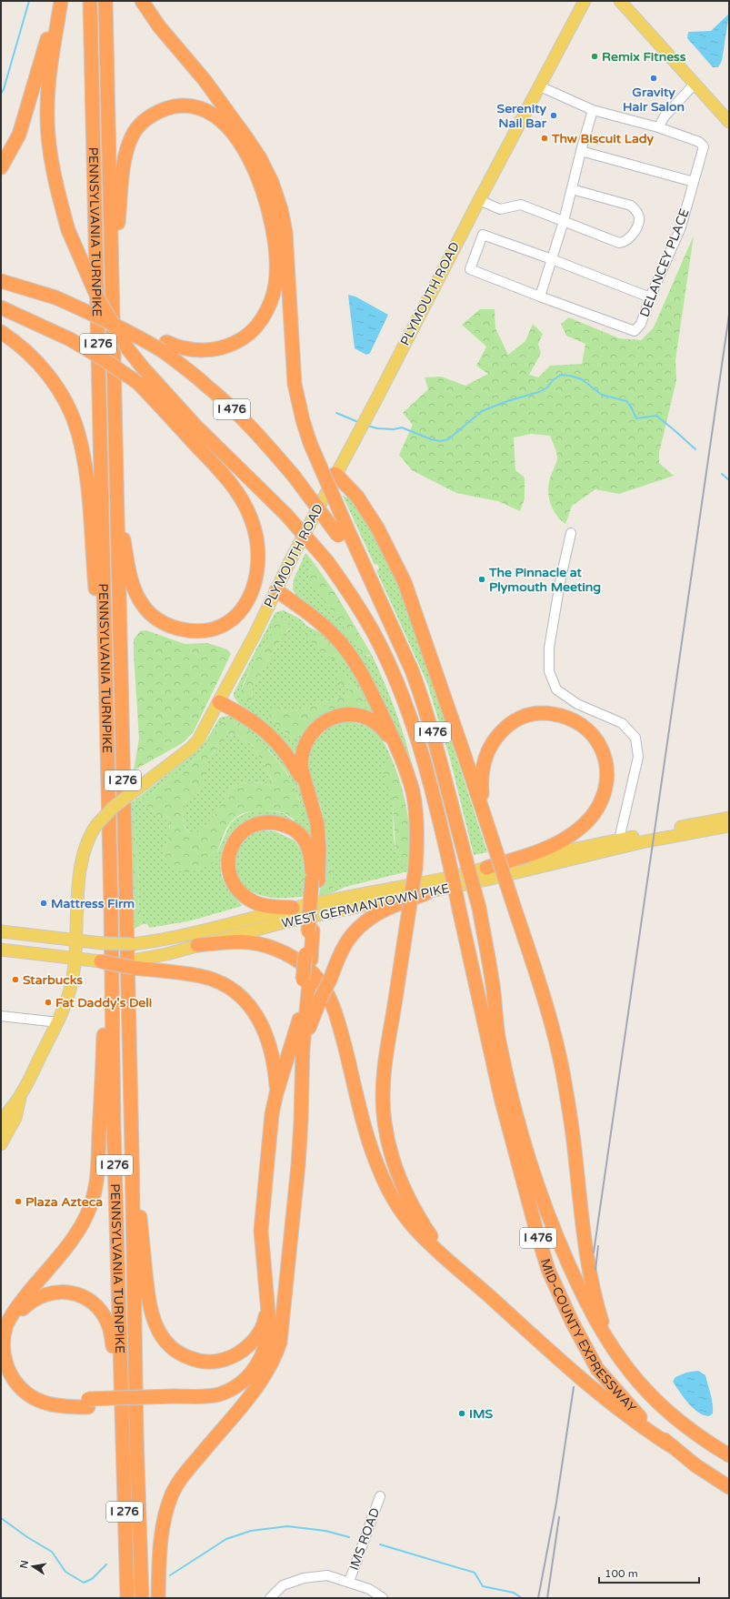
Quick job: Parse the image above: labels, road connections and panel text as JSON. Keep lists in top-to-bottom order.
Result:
{
  "streets": {
    "highway": [
      "PENNSYLVANIA TURNPIKE",
      "I 276",
      "I 476",
      "MID-COUNTY EXPRESSWAY"
    ],
    "main road": ["PLYMOUTH ROAD", "WEST GERMANTOWN PIKE"],
    "street": ["DELANCEY PLACE", "IMS ROAD"]
  },
  "crossings": [
    ["DELANCEY PLACE", "PLYMOUTH ROAD"],
    ["PLYMOUTH ROAD", "WEST GERMANTOWN PIKE"],
    ["I 476", "MID-COUNTY EXPRESSWAY"]
  ],
  "places": [
    "Remix Fitness",
    "Gravity Hair Salon",
    "Serenity Nail Bar",
    "Thw Biscuit Lady",
    "The Pinnacle at Plymouth Meeting",
    "Mattress Firm",
    "Starbucks",
    "Fat Daddy's Deli",
    "Plaza Azteca",
    "IMS"
  ],
  "scale_bar": "100 m",
  "north": "left"
}
